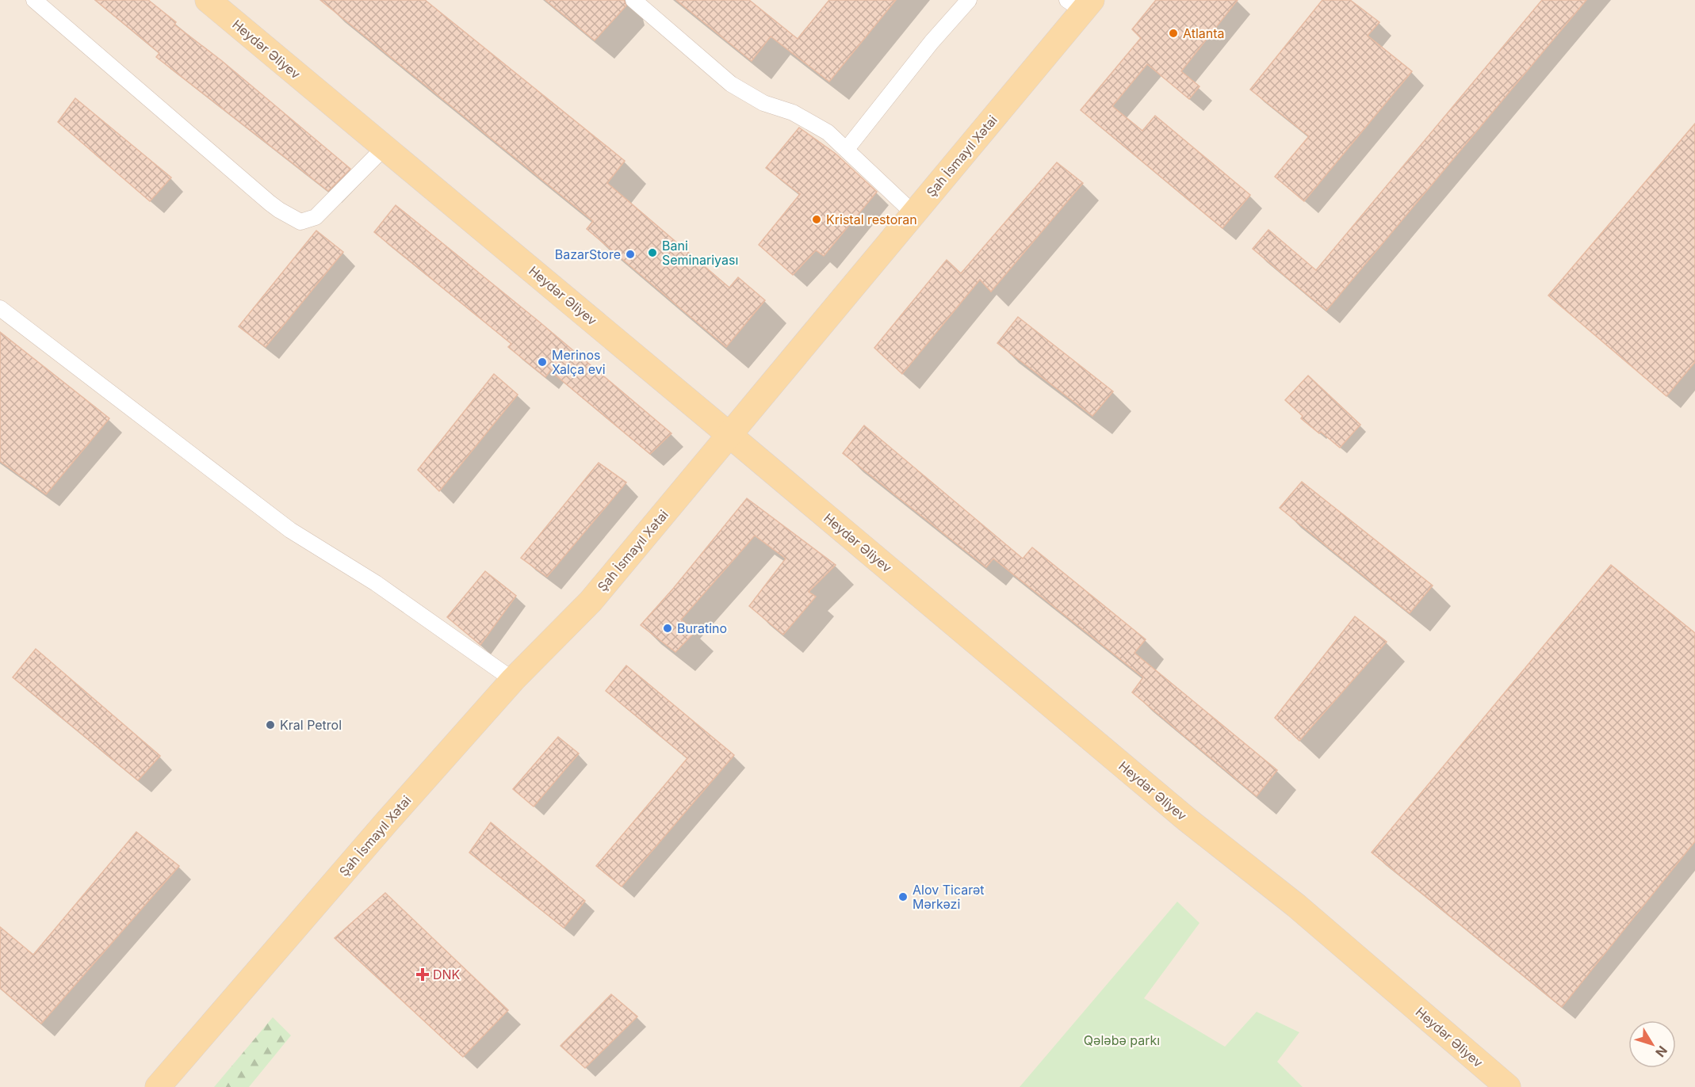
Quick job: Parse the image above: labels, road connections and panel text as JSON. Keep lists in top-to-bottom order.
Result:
{
  "streets": {
    "main road": ["Heydər Əliyev", "Şah İsmayıl Xətai"]
  },
  "crossings": [
    ["Heydər Əliyev", "Şah İsmayıl Xətai"]
  ],
  "parks": ["Qələbə parkı"],
  "places": {
    "other": [
      "Atlanta",
      "Kristal restoran",
      "Bani Seminariyası",
      "BazarStore",
      "Merinos Xalça evi",
      "Buratino",
      "Kral Petrol",
      "Alov Ticarət Mərkəzi"
    ],
    "health": ["DNK"]
  },
  "north": "bottom right"
}
